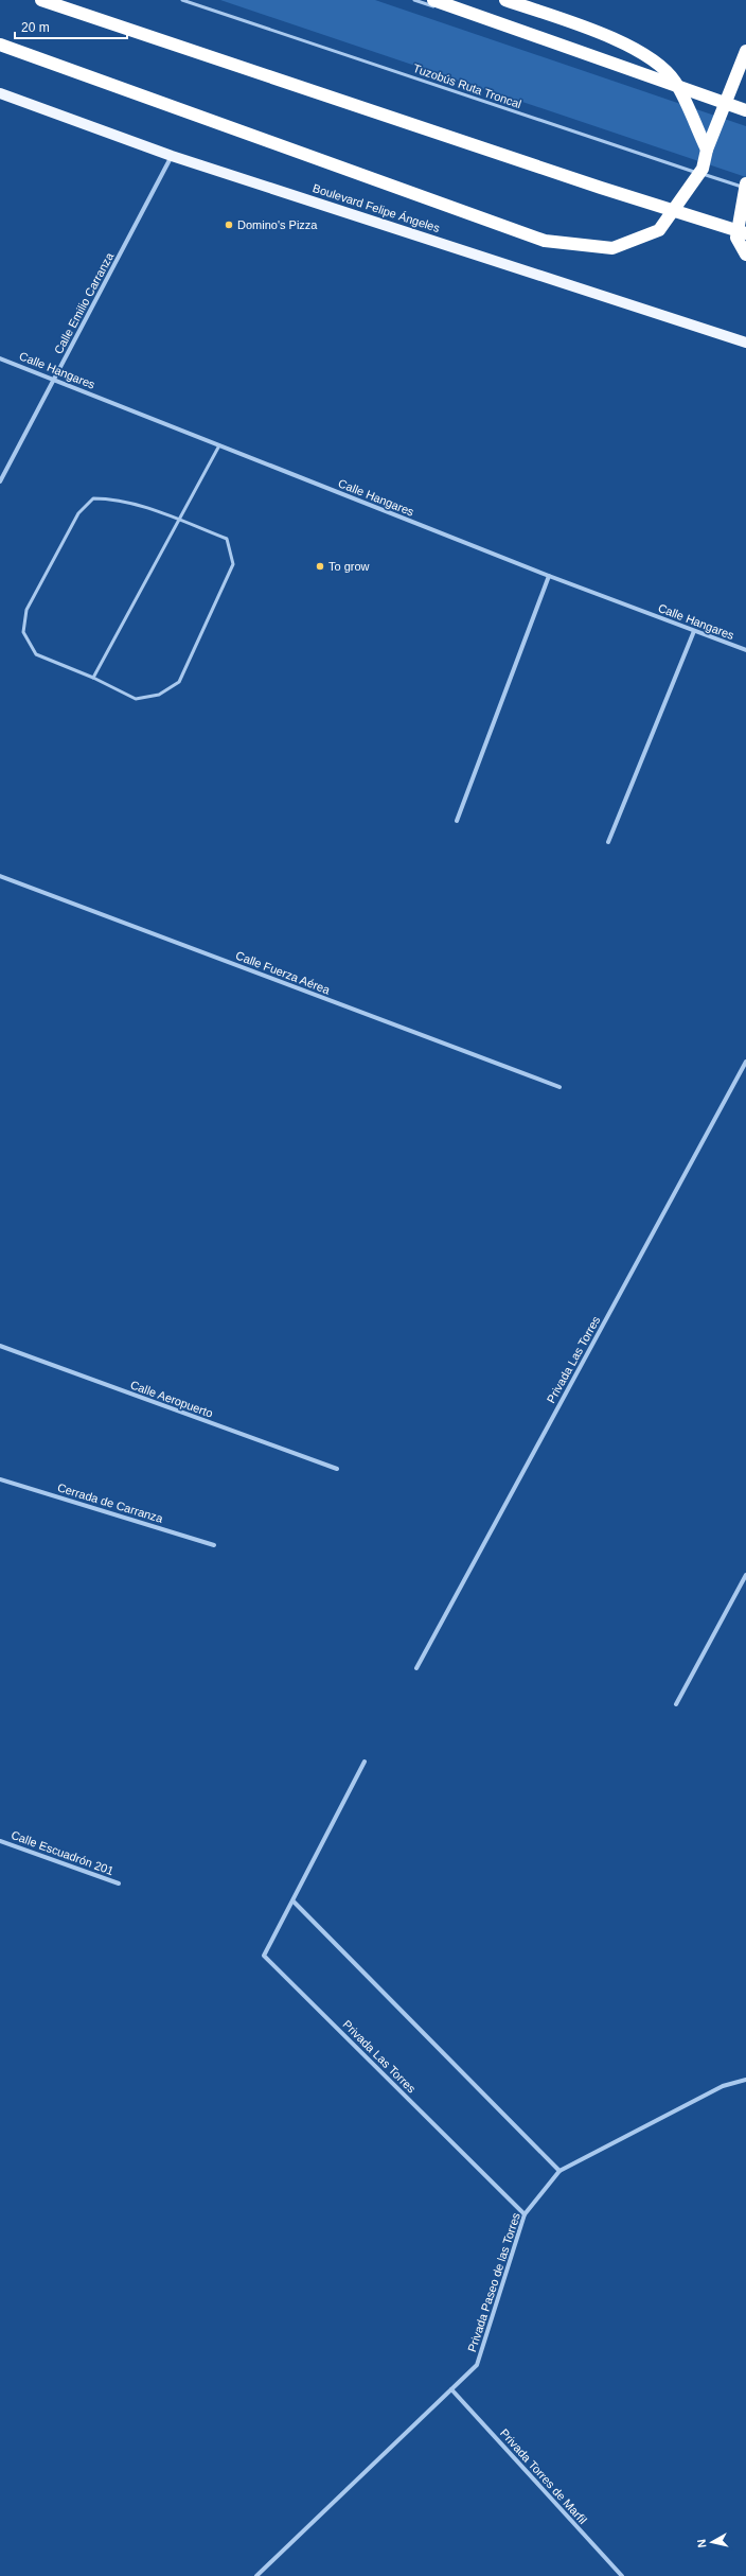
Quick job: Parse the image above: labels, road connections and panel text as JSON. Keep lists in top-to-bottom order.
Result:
{
  "streets": {
    "main road": ["Boulevard Felipe Ángeles"],
    "street": [
      "Calle Emilio Carranza",
      "Calle Hangares",
      "Calle Fuerza Aérea",
      "Privada Las Torres",
      "Calle Aeropuerto",
      "Cerrada de Carranza",
      "Calle Escuadrón 201",
      "Privada Paseo de las Torres",
      "Privada Torres de Marfil"
    ],
    "lane": ["Tuzobús Ruta Troncal"]
  },
  "crossings": [
    ["Boulevard Felipe Ángeles", "Calle Emilio Carranza"],
    ["Calle Emilio Carranza", "Calle Hangares"],
    ["Privada Las Torres", "Privada Paseo de las Torres"],
    ["Privada Paseo de las Torres", "Privada Torres de Marfil"]
  ],
  "places": ["Domino's Pizza", "To grow"],
  "scale_bar": "20 m",
  "north": "left"
}
